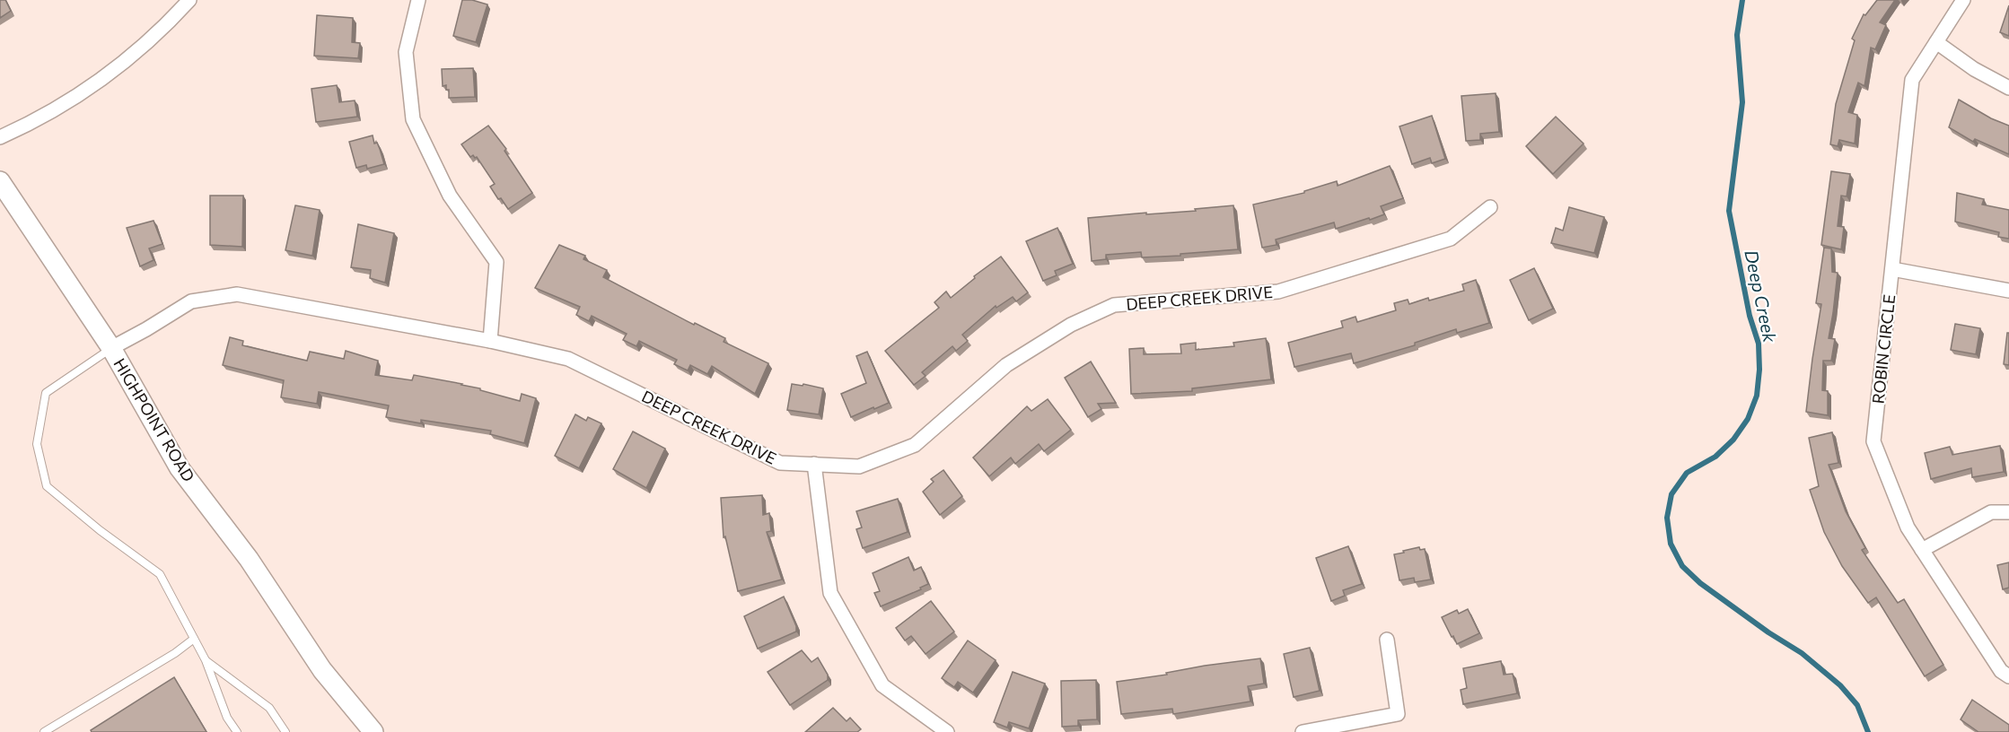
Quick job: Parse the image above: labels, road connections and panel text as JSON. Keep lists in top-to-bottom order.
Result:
{
  "streets": {
    "street": ["DEEP CREEK DRIVE", "ROBIN CIRCLE", "HIGHPOINT ROAD"]
  },
  "crossings": [
    ["DEEP CREEK DRIVE", "HIGHPOINT ROAD"]
  ],
  "water": ["Deep Creek"]
}
